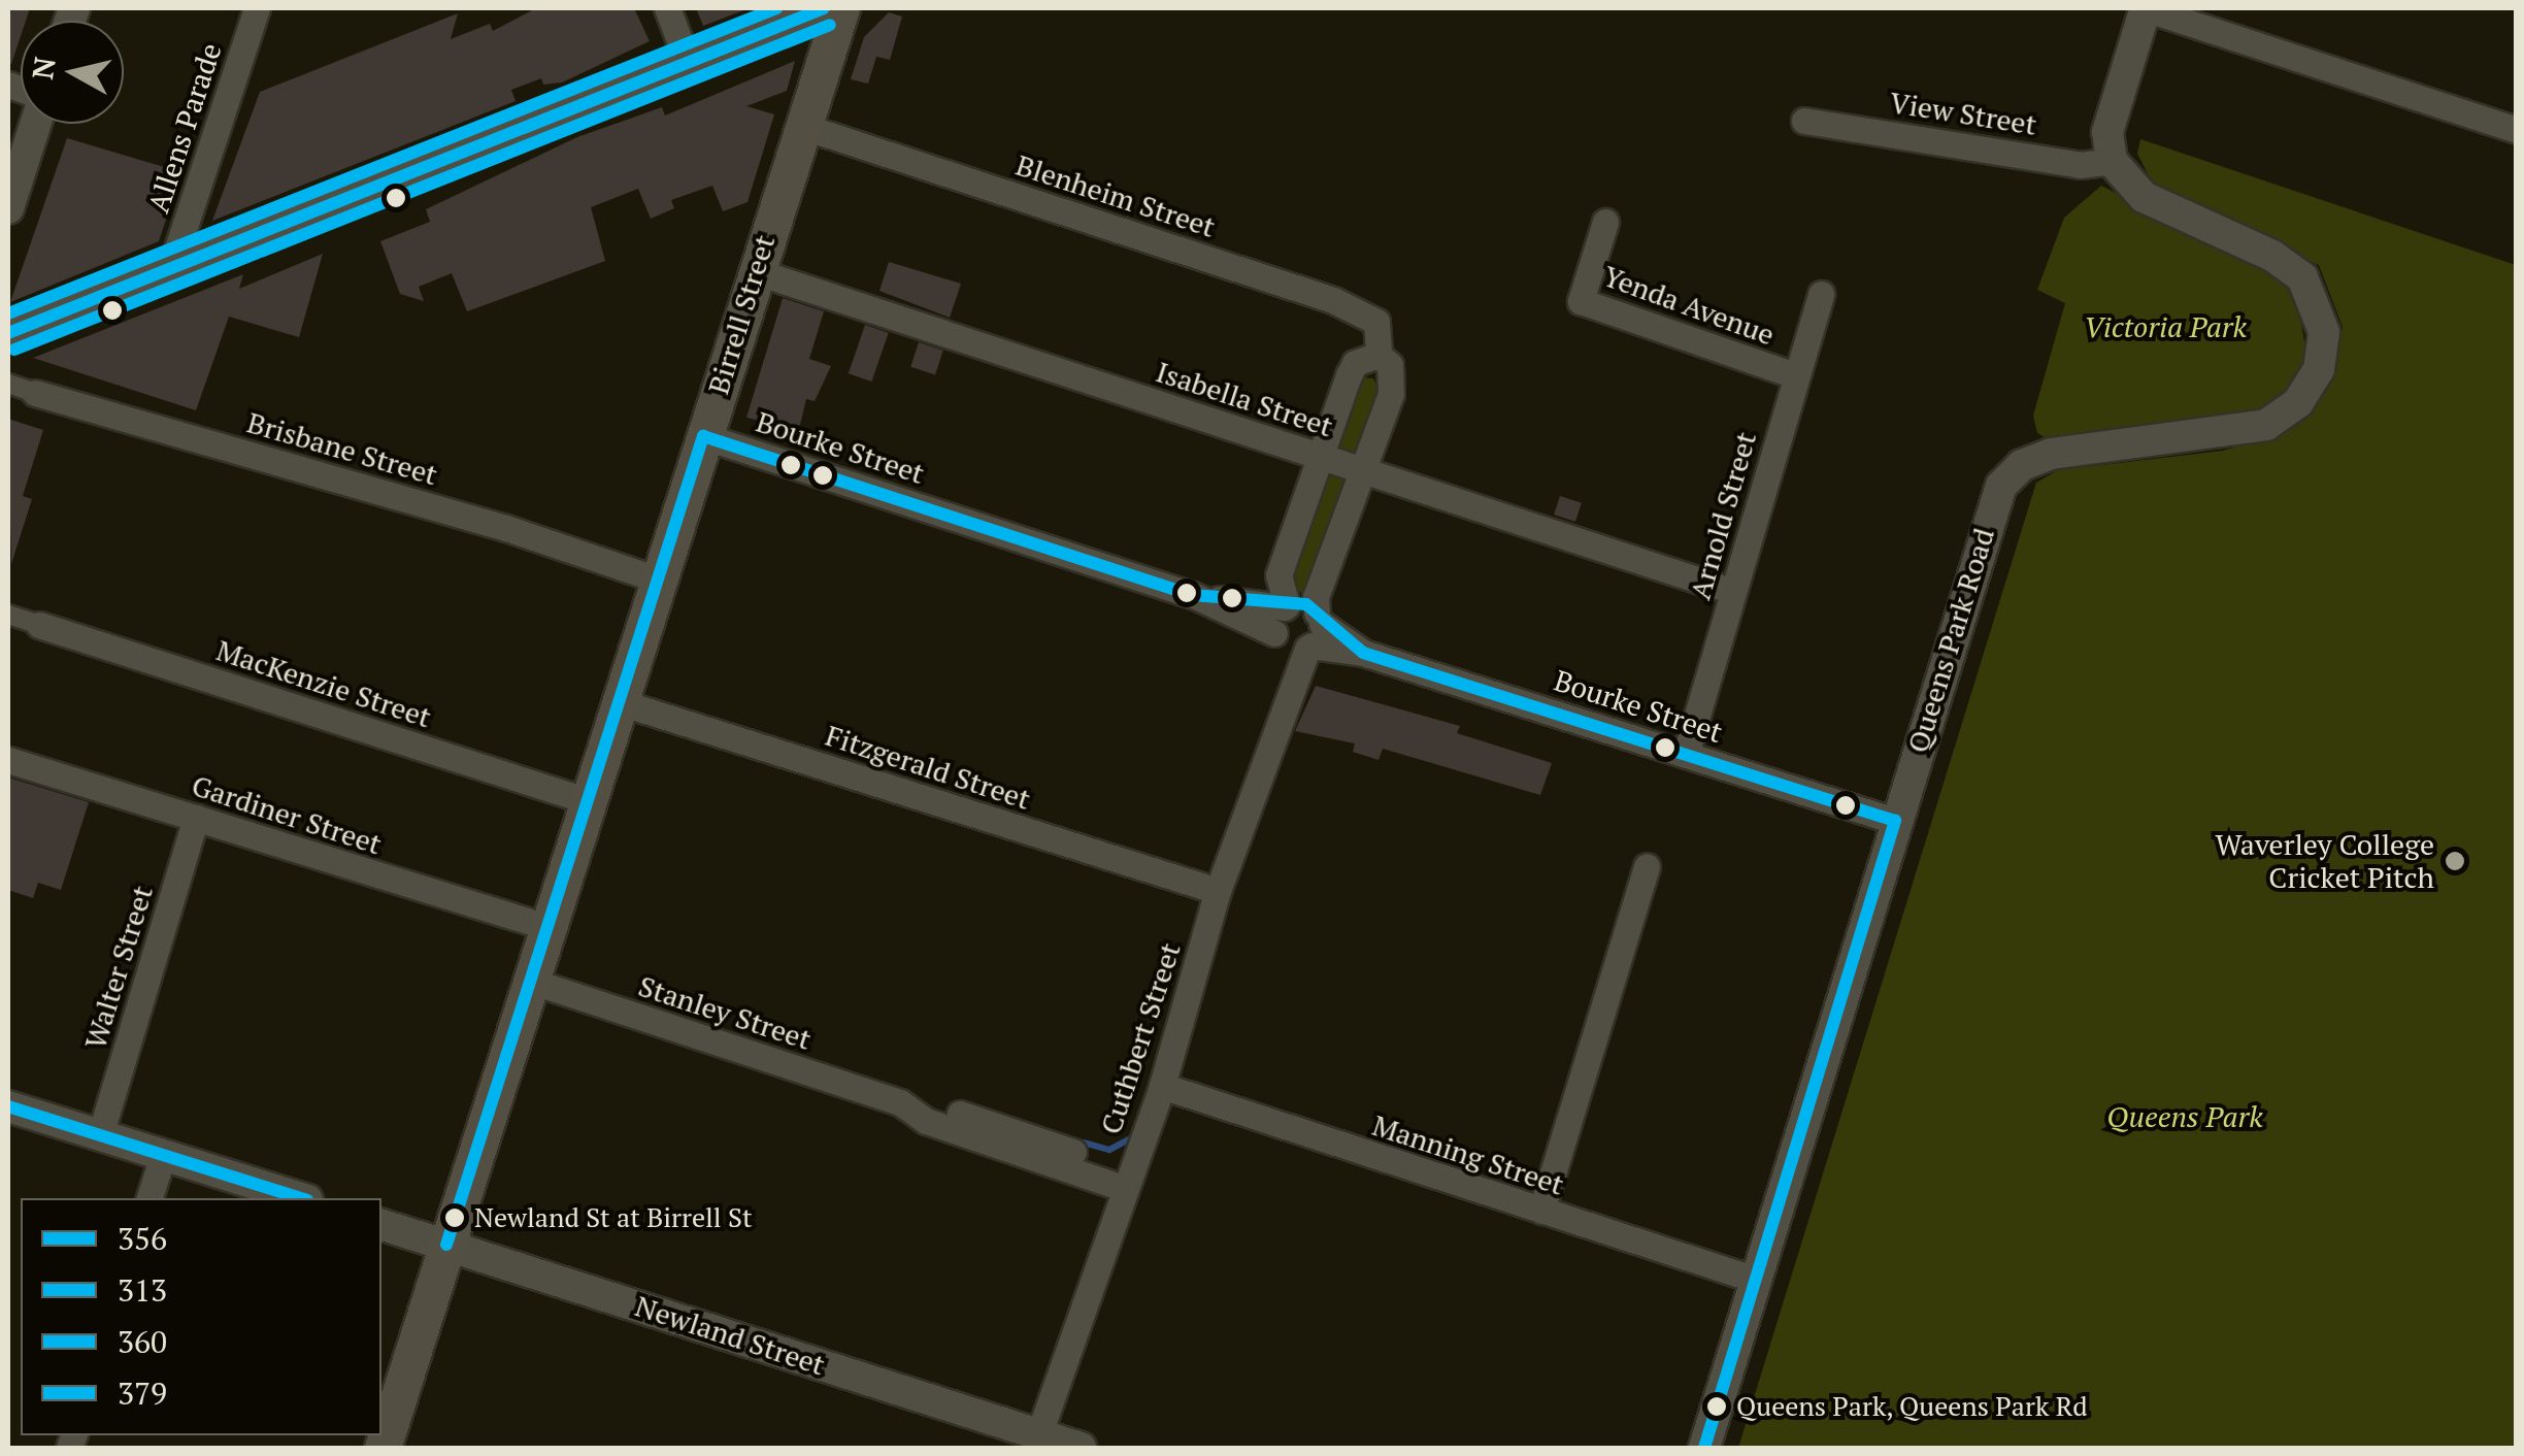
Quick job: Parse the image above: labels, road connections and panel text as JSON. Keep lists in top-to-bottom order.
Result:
{
  "streets": {
    "main road": ["Birrell Street"],
    "street": [
      "View Street",
      "Allens Parade",
      "Blenheim Street",
      "Yenda Avenue",
      "Isabella Street",
      "Bourke Street",
      "Brisbane Street",
      "Arnold Street",
      "Queens Park Road",
      "MacKenzie Street",
      "Fitzgerald Street",
      "Gardiner Street",
      "Walter Street",
      "Stanley Street",
      "Cuthbert Street",
      "Manning Street",
      "Newland Street"
    ]
  },
  "crossings": [
    ["View Street", "Queens Park Road"],
    ["Blenheim Street", "Birrell Street"],
    ["Blenheim Street", "Cuthbert Street"],
    ["Yenda Avenue", "Arnold Street"],
    ["Birrell Street", "Isabella Street"],
    ["Birrell Street", "Bourke Street"],
    ["Birrell Street", "Brisbane Street"],
    ["Birrell Street", "MacKenzie Street"],
    ["Birrell Street", "Fitzgerald Street"],
    ["Birrell Street", "Gardiner Street"],
    ["Birrell Street", "Stanley Street"],
    ["Birrell Street", "Newland Street"],
    ["Isabella Street", "Cuthbert Street"],
    ["Bourke Street", "Arnold Street"],
    ["Bourke Street", "Queens Park Road"],
    ["Bourke Street", "Cuthbert Street"],
    ["Queens Park Road", "Manning Street"],
    ["Fitzgerald Street", "Cuthbert Street"],
    ["Gardiner Street", "Walter Street"],
    ["Stanley Street", "Cuthbert Street"],
    ["Cuthbert Street", "Manning Street"],
    ["Cuthbert Street", "Newland Street"]
  ],
  "parks": ["Victoria Park", "Queens Park"],
  "places": ["Waverley College Cricket Pitch", "Newland St at Birrell St", "Queens Park, Queens Park Rd"],
  "lines": [
    "transit line 313",
    "transit line 379",
    "transit line 360",
    "transit line 356"
  ],
  "legend": [
    "356",
    "313",
    "360",
    "379"
  ],
  "north": "left"
}
